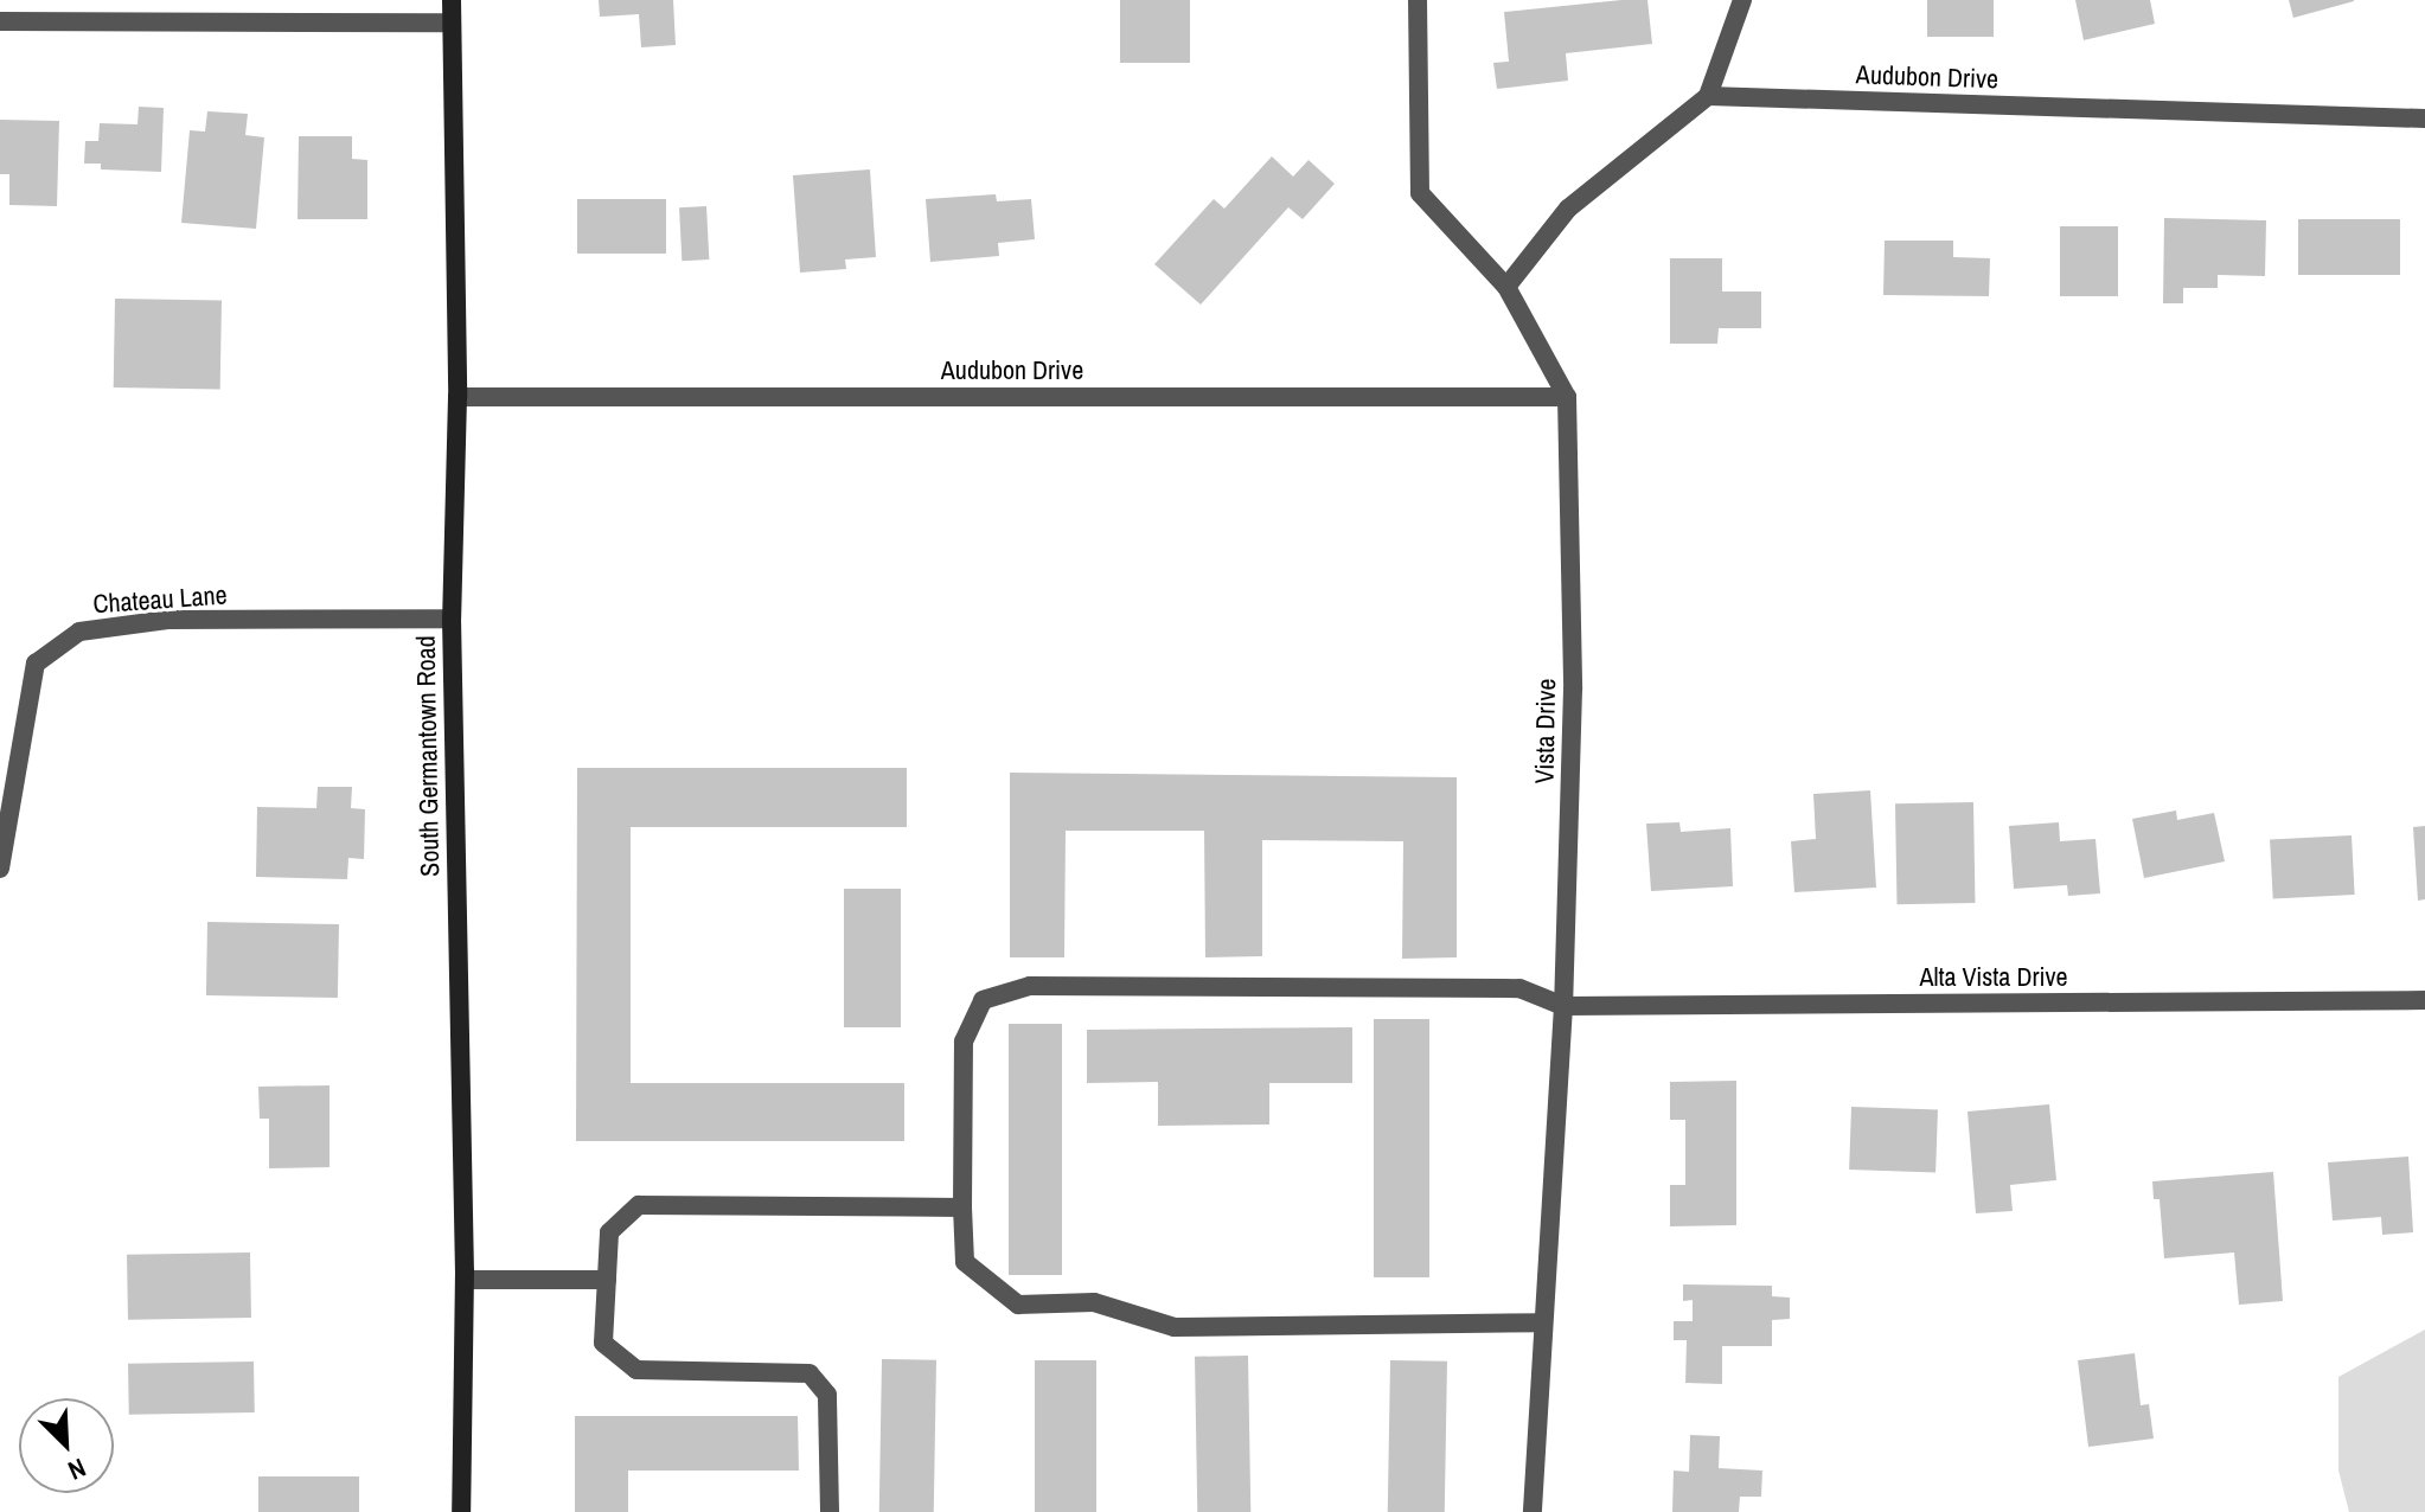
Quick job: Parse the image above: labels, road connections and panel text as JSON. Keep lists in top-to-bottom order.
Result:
{
  "streets": {
    "main road": ["South Germantown Road"],
    "street": [
      "Audubon Drive",
      "Chateau Lane",
      "Vista Drive",
      "Alta Vista Drive"
    ]
  },
  "crossings": [
    ["Audubon Drive", "Vista Drive"],
    ["Audubon Drive", "South Germantown Road"],
    ["Chateau Lane", "South Germantown Road"],
    ["Vista Drive", "Alta Vista Drive"]
  ],
  "north": "bottom right"
}
